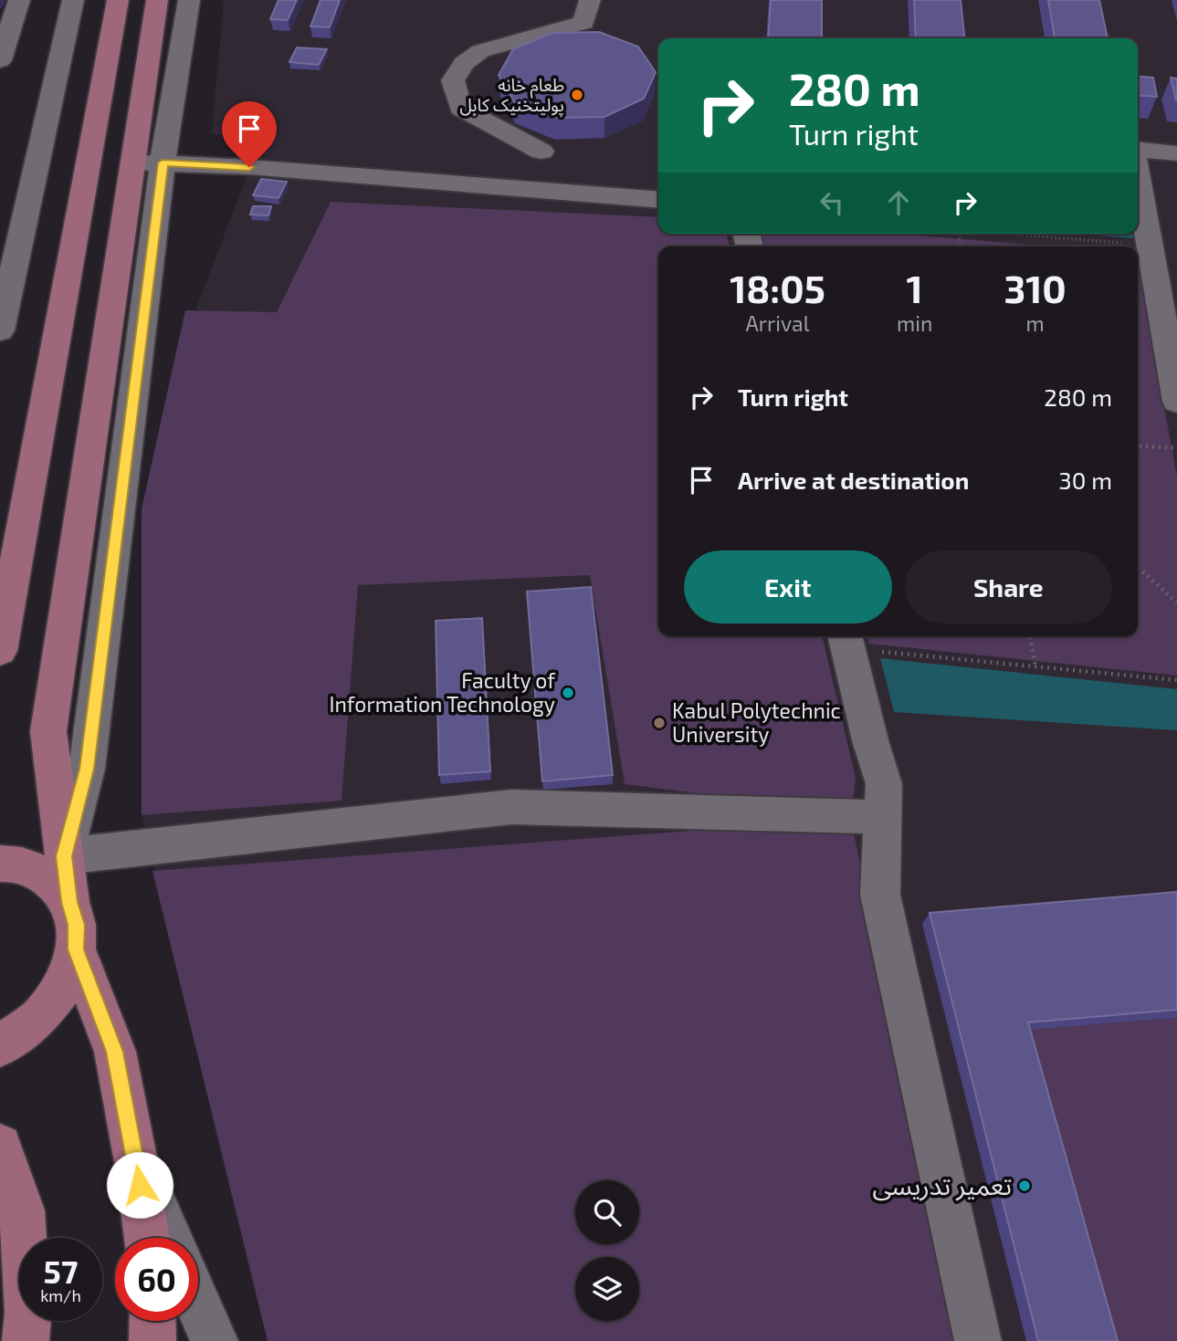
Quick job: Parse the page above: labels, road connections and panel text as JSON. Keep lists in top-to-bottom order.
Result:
{
  "places": [
    "طعام خانه پولیتخنیک کابل",
    "Faculty of Information Technology",
    "Kabul Polytechnic University",
    "تعمیر تدریسی"
  ],
  "page": {
    "turn": ["280 m", "Turn right"],
    "eta": [
      "18:05",
      "Arrival",
      "1",
      "min",
      "310",
      "m"
    ],
    "list": [
      {
        "name": "Turn right",
        "value": "280 m"
      },
      {
        "name": "Arrive at destination",
        "value": "30 m"
      }
    ],
    "buttons": ["Exit", "Share"],
    "speed": "57 km/h",
    "limit": "60"
  }
}
